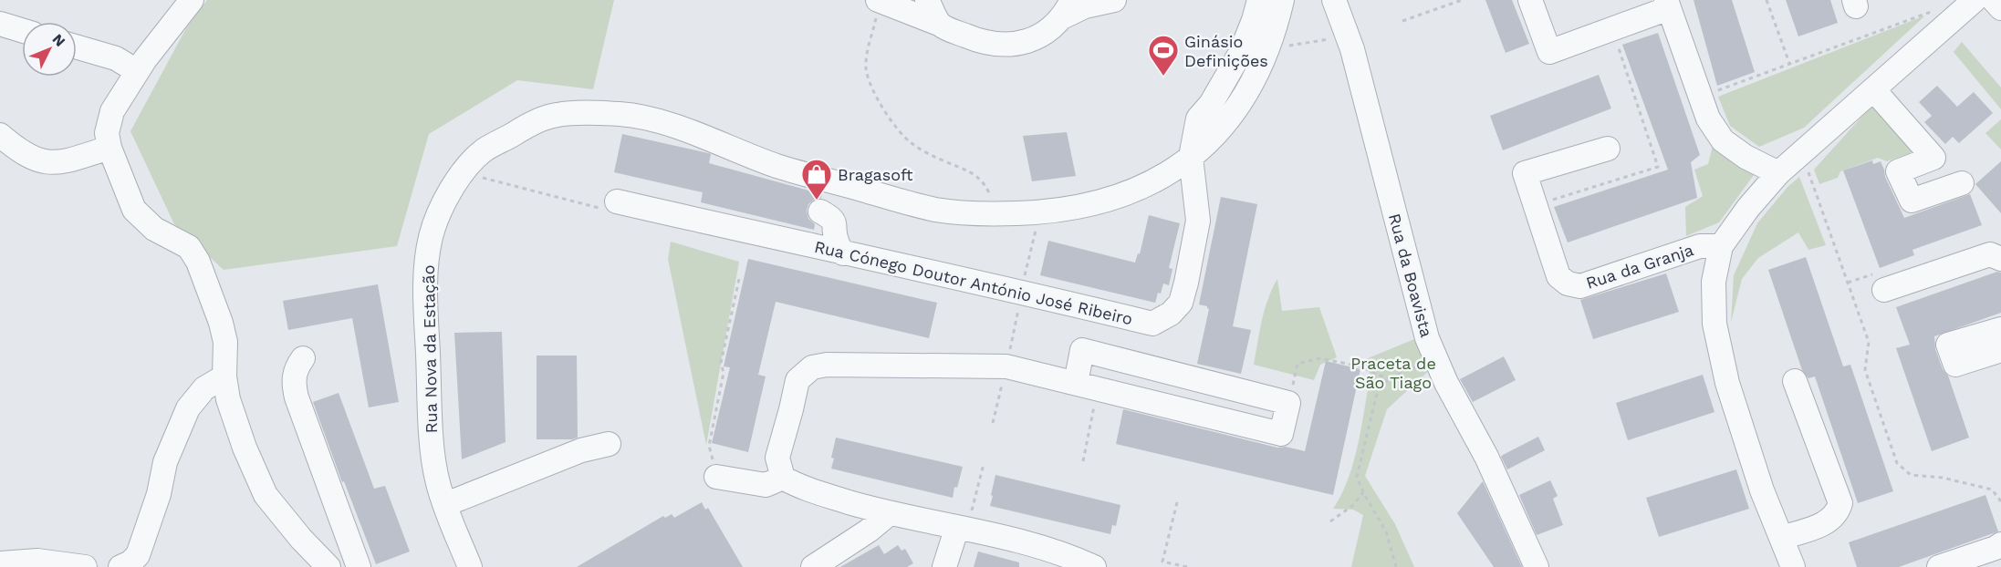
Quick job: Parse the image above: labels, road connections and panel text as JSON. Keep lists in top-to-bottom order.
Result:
{
  "streets": {
    "street": [
      "Rua da Granja",
      "Rua da Boavista",
      "Rua Cónego Doutor António José Ribeiro",
      "Rua Nova da Estação"
    ]
  },
  "crossings": [
    ["Rua Cónego Doutor António José Ribeiro", "Rua Nova da Estação"]
  ],
  "parks": ["Praceta de São Tiago"],
  "places": {
    "sports": ["Ginásio Definições"],
    "shop": ["Bragasoft"]
  },
  "north": "top right"
}
